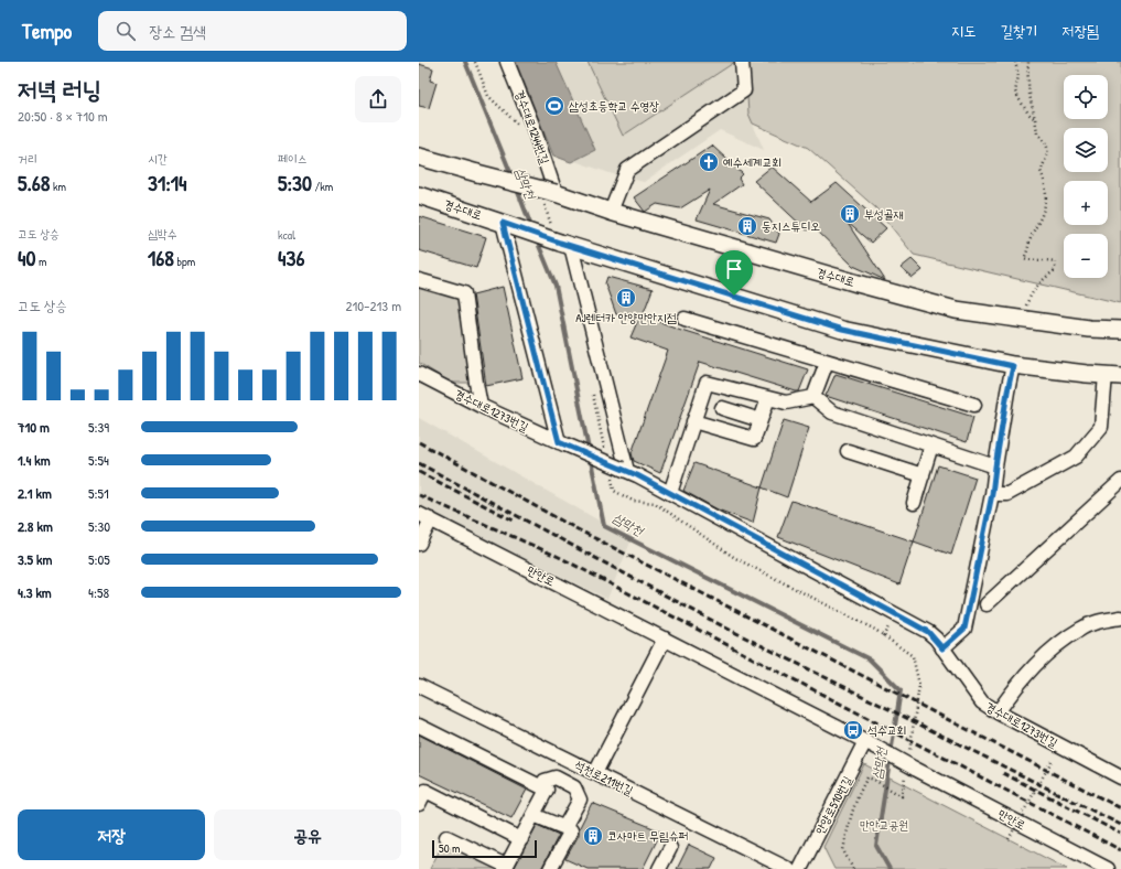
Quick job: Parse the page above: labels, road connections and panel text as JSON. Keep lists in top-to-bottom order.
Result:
{
  "streets": {
    "main road": ["경수대로"],
    "street": [
      "경수대로1244번길",
      "경수대로1273번길",
      "만안로",
      "석천로211번길",
      "안양로510번길"
    ]
  },
  "crossings": [
    ["경수대로1244번길", "경수대로"],
    ["만안로", "안양로510번길"]
  ],
  "water": ["삼막천"],
  "parks": ["만안교공원"],
  "places": {
    "sports": ["삼성초등학교 수영장"],
    "church": ["예수세계교회"],
    "building": [
      "부성골재",
      "둥지스튜디오",
      "AJ렌터카 안양만안지점",
      "코사마트 무림슈퍼"
    ],
    "bus stop": ["석수교회"]
  },
  "scale_bar": "50 m",
  "page": {
    "header": "Tempo",
    "search": "장소 검색",
    "nav": ["지도", "길찾기", "저장됨"],
    "heading": ["저녁 러닝", "20:50 · 8 × 710 m"],
    "map_buttons": ["+", "−"],
    "stats": [
      ["거리", "5.68 km"],
      ["시간", "31:14"],
      ["페이스", "5:30 /km"],
      ["고도 상승", "40 m"],
      ["심박수", "168 bpm"],
      ["kcal", "436"]
    ],
    "chart": ["고도 상승", "210–213 m"],
    "list": [
      {
        "name": "710 m",
        "note": "5:39"
      },
      {
        "name": "1.4 km",
        "note": "5:54"
      },
      {
        "name": "2.1 km",
        "note": "5:51"
      },
      {
        "name": "2.8 km",
        "note": "5:30"
      },
      {
        "name": "3.5 km",
        "note": "5:05"
      },
      {
        "name": "4.3 km",
        "note": "4:58"
      }
    ],
    "buttons": ["저장", "공유"],
    "scale": "50 m"
  }
}
